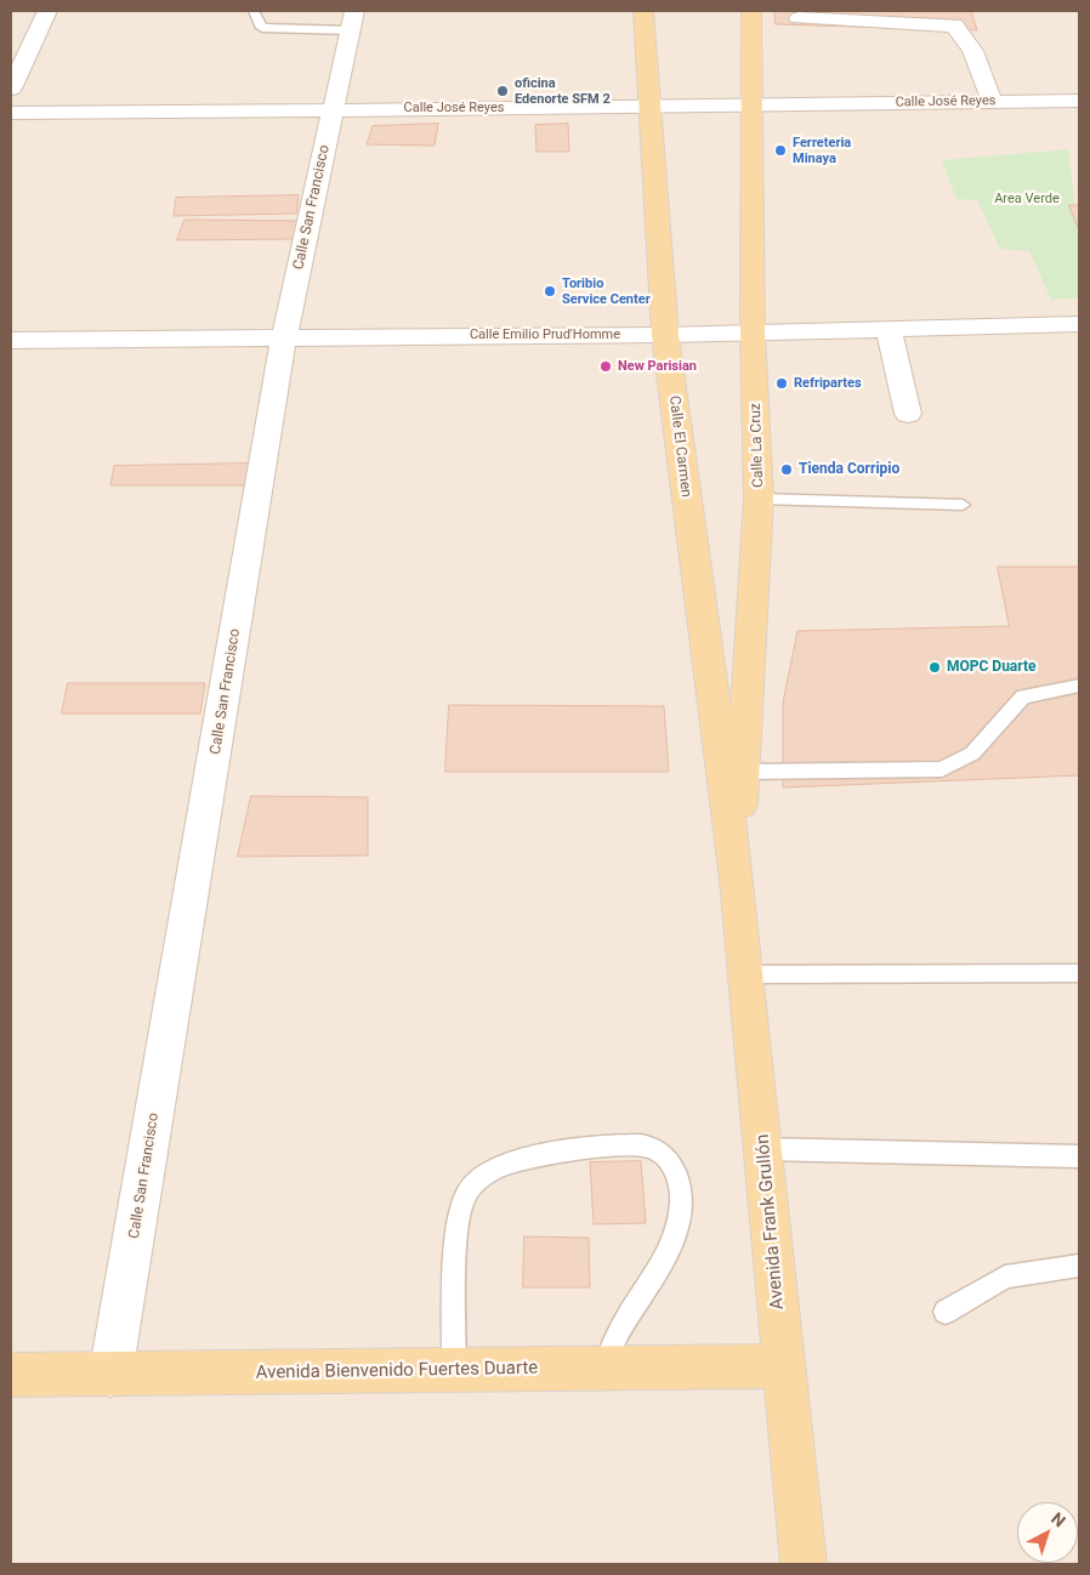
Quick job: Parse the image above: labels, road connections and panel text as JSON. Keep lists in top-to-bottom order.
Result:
{
  "streets": {
    "main road": [
      "Calle La Cruz",
      "Calle El Carmen",
      "Avenida Frank Grullón",
      "Avenida Bienvenido Fuertes Duarte"
    ],
    "street": ["Calle José Reyes", "Calle San Francisco", "Calle Emilio Prud'Homme"]
  },
  "crossings": [
    ["Calle José Reyes", "Calle San Francisco"],
    ["Calle José Reyes", "Calle La Cruz"],
    ["Calle José Reyes", "Calle El Carmen"],
    ["Calle San Francisco", "Calle Emilio Prud'Homme"],
    ["Calle San Francisco", "Avenida Bienvenido Fuertes Duarte"],
    ["Calle Emilio Prud'Homme", "Calle La Cruz"],
    ["Calle Emilio Prud'Homme", "Calle El Carmen"],
    ["Calle La Cruz", "Calle El Carmen"],
    ["Calle La Cruz", "Avenida Frank Grullón"],
    ["Calle El Carmen", "Avenida Frank Grullón"],
    ["Avenida Frank Grullón", "Avenida Bienvenido Fuertes Duarte"]
  ],
  "parks": ["Area Verde"],
  "places": [
    "oficina Edenorte SFM 2",
    "Ferreteria Minaya",
    "Toribio Service Center",
    "New Parisian",
    "Refripartes",
    "Tienda Corripio",
    "MOPC Duarte"
  ],
  "north": "top right"
}
